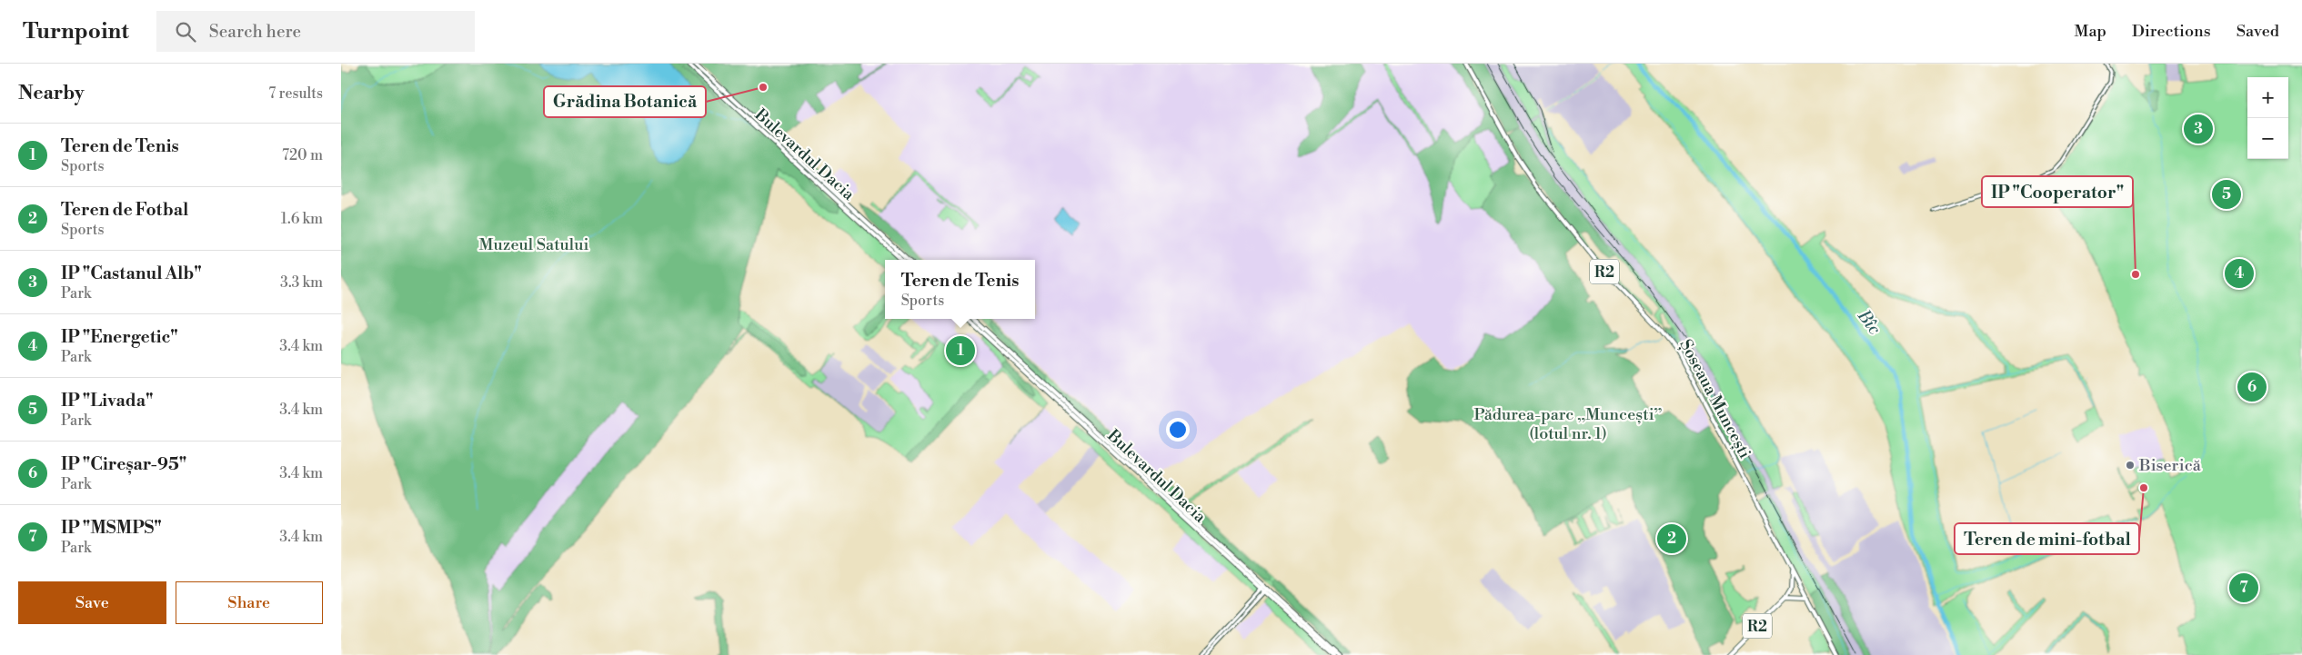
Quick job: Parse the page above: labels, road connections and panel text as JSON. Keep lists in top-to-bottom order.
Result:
{
  "streets": {
    "main road": ["Bulevardul Dacia", "R2", "Șoseaua Muncești"]
  },
  "crossings": [
    ["R2", "Șoseaua Muncești"]
  ],
  "water": ["Bîc"],
  "parks": ["Muzeul Satului", "Pădurea-parc „Muncești” (lotul nr. 1)"],
  "places": [
    "Grădina Botanică",
    "IP \"Cooperator\"",
    "Biserică",
    "Teren de mini-fotbal"
  ],
  "page": {
    "header": "Turnpoint",
    "search": "Search here",
    "nav": ["Map", "Directions", "Saved"],
    "heading": ["Nearby", "7 results"],
    "map_buttons": ["+", "−"],
    "pins": [
      "3",
      "5",
      "4",
      "1",
      "6",
      "2",
      "7"
    ],
    "list": [
      {
        "mark": "1",
        "name": "Teren de Tenis",
        "note": "Sports",
        "value": "720 m"
      },
      {
        "mark": "2",
        "name": "Teren de Fotbal",
        "note": "Sports",
        "value": "1.6 km"
      },
      {
        "mark": "3",
        "name": "IP \"Castanul Alb\"",
        "note": "Park",
        "value": "3.3 km"
      },
      {
        "mark": "4",
        "name": "IP \"Energetic\"",
        "note": "Park",
        "value": "3.4 km"
      },
      {
        "mark": "5",
        "name": "IP \"Livada\"",
        "note": "Park",
        "value": "3.4 km"
      },
      {
        "mark": "6",
        "name": "IP \"Cireșar-95\"",
        "note": "Park",
        "value": "3.4 km"
      },
      {
        "mark": "7",
        "name": "IP \"MSMPS\"",
        "note": "Park",
        "value": "3.4 km"
      }
    ],
    "popup": ["Teren de Tenis", "Sports"],
    "buttons": ["Save", "Share"]
  }
}
